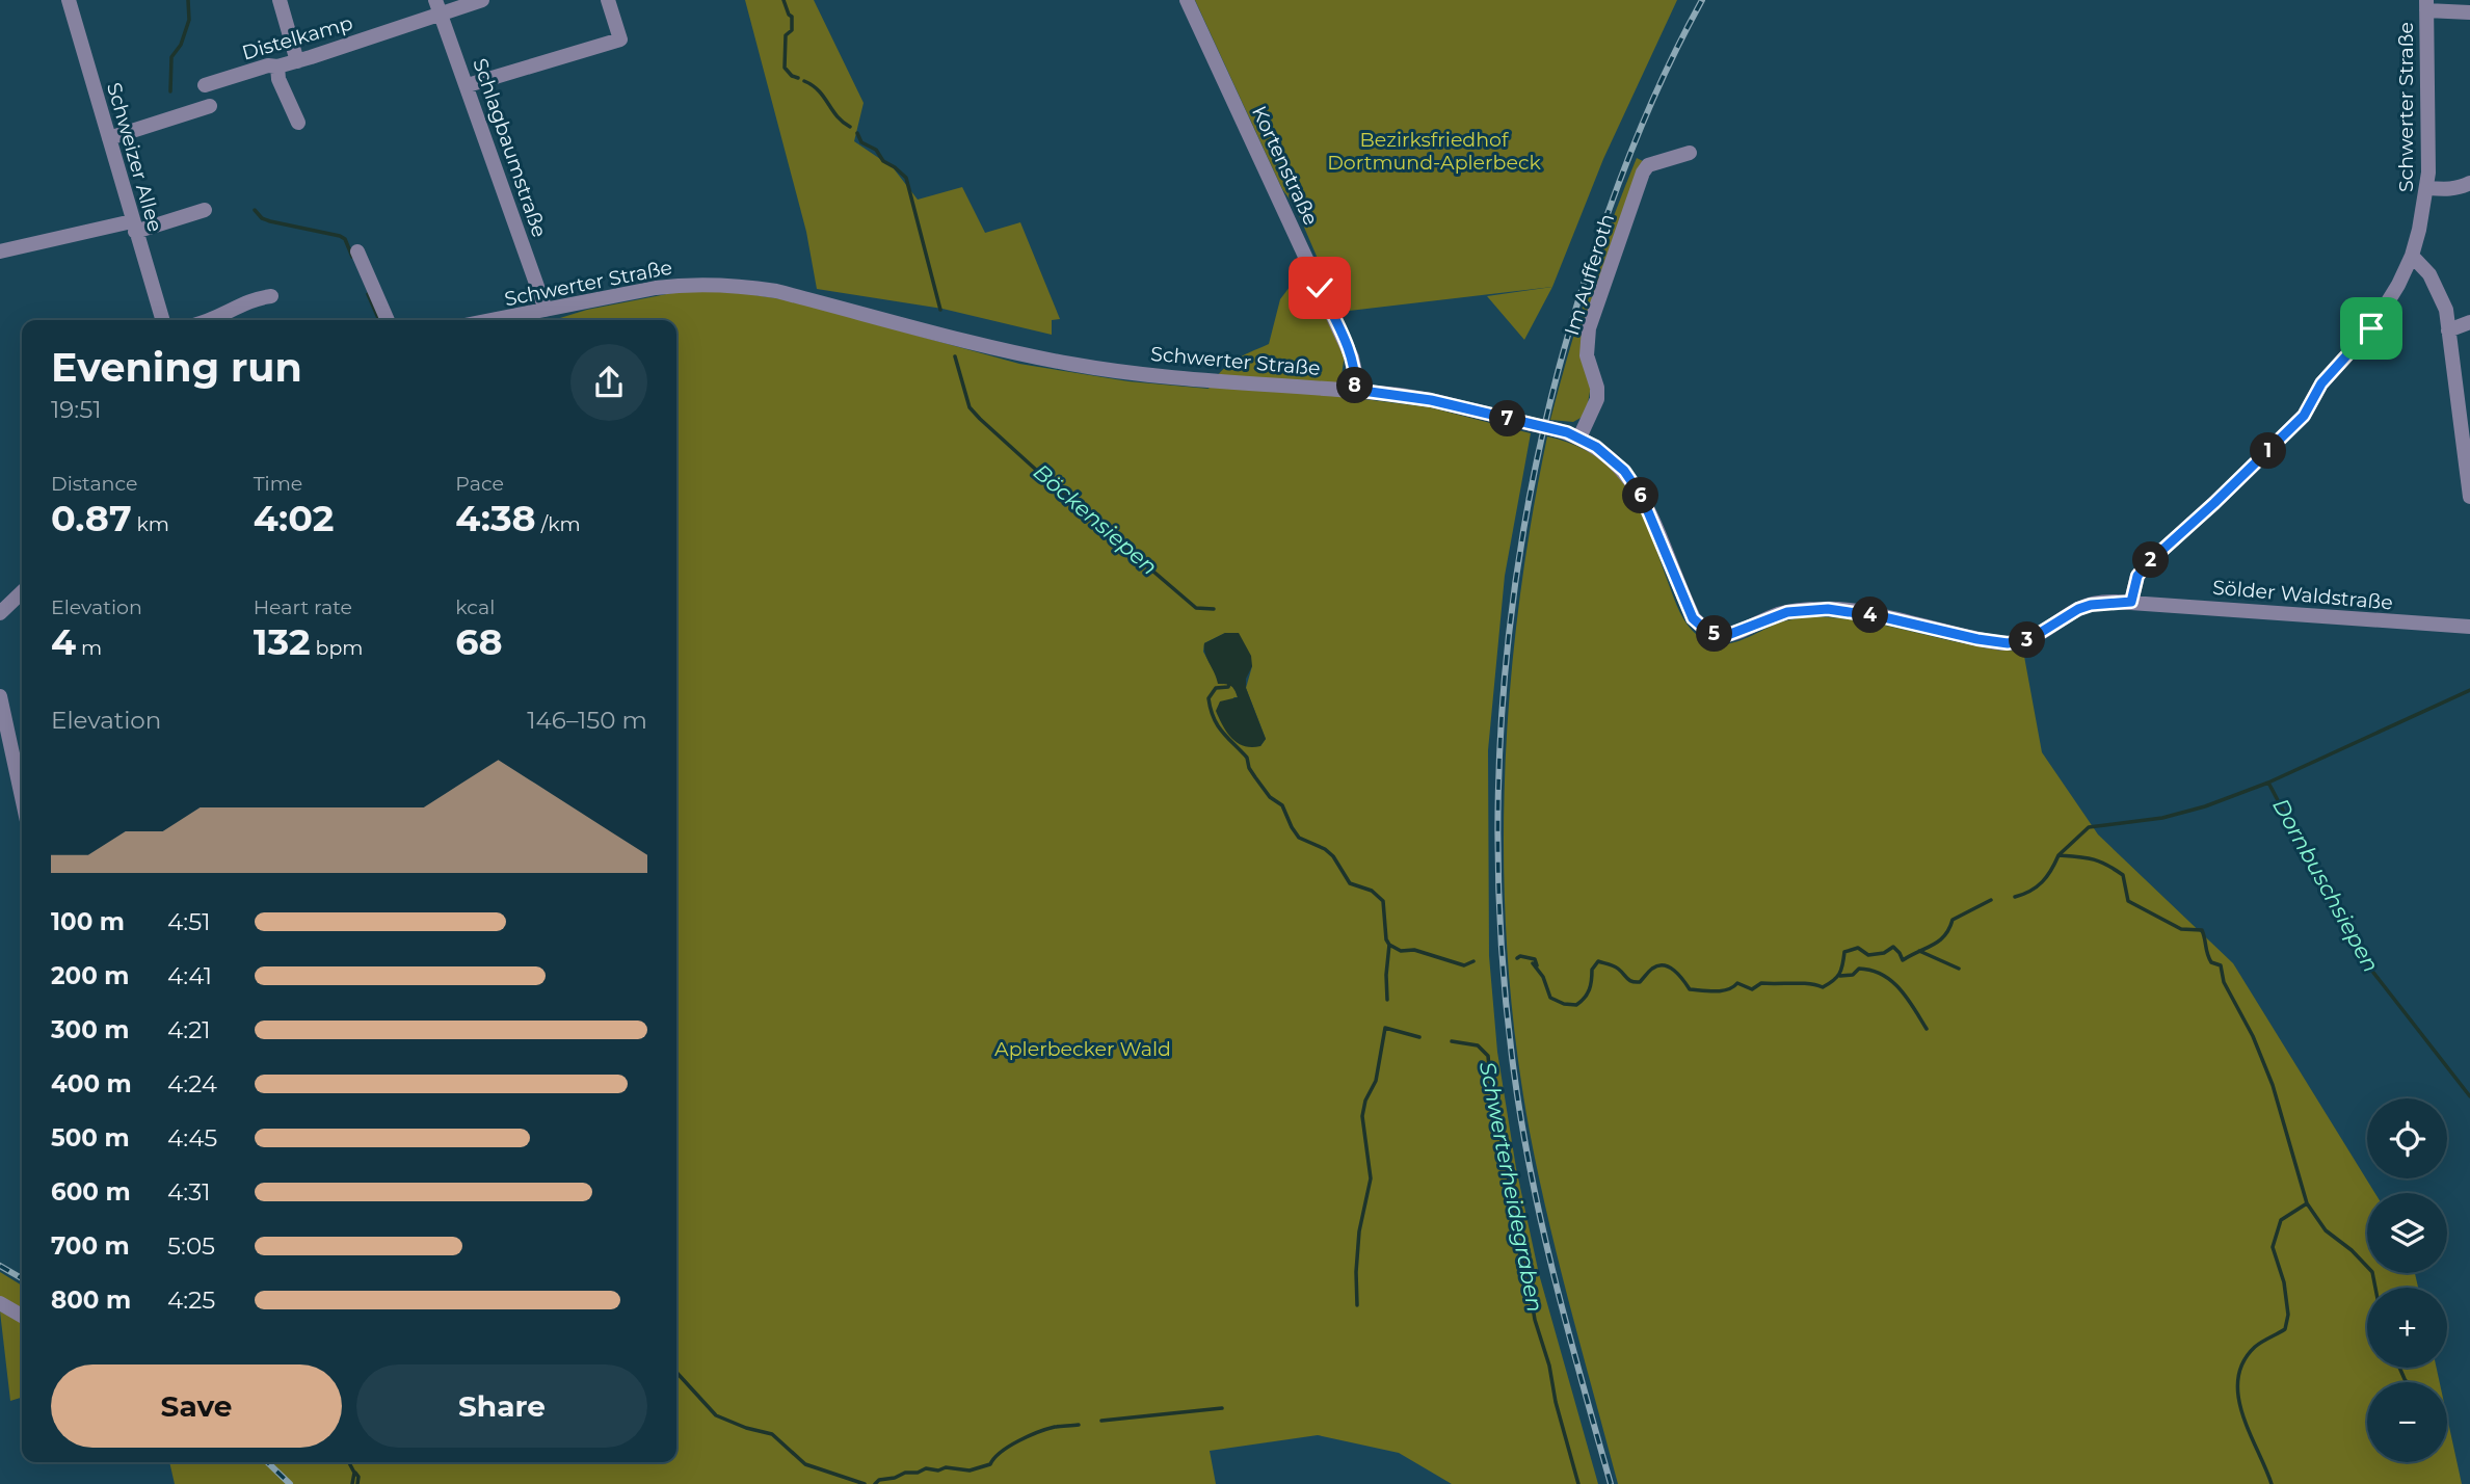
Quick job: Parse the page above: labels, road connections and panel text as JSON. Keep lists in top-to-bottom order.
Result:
{
  "streets": {
    "street": [
      "Distelkamp",
      "Schwerter Straße",
      "Schlagbaumstraße",
      "Schweizer Allee",
      "Kortenstraße",
      "Im Aufferoth",
      "Sölder Waldstraße"
    ]
  },
  "crossings": [
    ["Distelkamp", "Schlagbaumstraße"],
    ["Schwerter Straße", "Schlagbaumstraße"],
    ["Schwerter Straße", "Kortenstraße"],
    ["Schwerter Straße", "Im Aufferoth"],
    ["Schwerter Straße", "Sölder Waldstraße"]
  ],
  "water": ["Böckensiepen", "Dornbuschsiepen", "Schwerterheidegraben"],
  "parks": ["Bezirksfriedhof Dortmund-Aplerbeck", "Aplerbecker Wald"],
  "page": {
    "heading": ["Evening run", "19:51"],
    "pins": [
      "8",
      "7",
      "1",
      "6",
      "2",
      "4",
      "5",
      "3"
    ],
    "stats": [
      ["Distance", "0.87 km"],
      ["Time", "4:02"],
      ["Pace", "4:38 /km"],
      ["Elevation", "4 m"],
      ["Heart rate", "132 bpm"],
      ["kcal", "68"]
    ],
    "chart": ["Elevation", "146–150 m"],
    "list": [
      {
        "name": "100 m",
        "note": "4:51"
      },
      {
        "name": "200 m",
        "note": "4:41"
      },
      {
        "name": "300 m",
        "note": "4:21"
      },
      {
        "name": "400 m",
        "note": "4:24"
      },
      {
        "name": "500 m",
        "note": "4:45"
      },
      {
        "name": "600 m",
        "note": "4:31"
      },
      {
        "name": "700 m",
        "note": "5:05"
      },
      {
        "name": "800 m",
        "note": "4:25"
      }
    ],
    "map_buttons": ["+", "−"],
    "buttons": ["Save", "Share"]
  }
}
